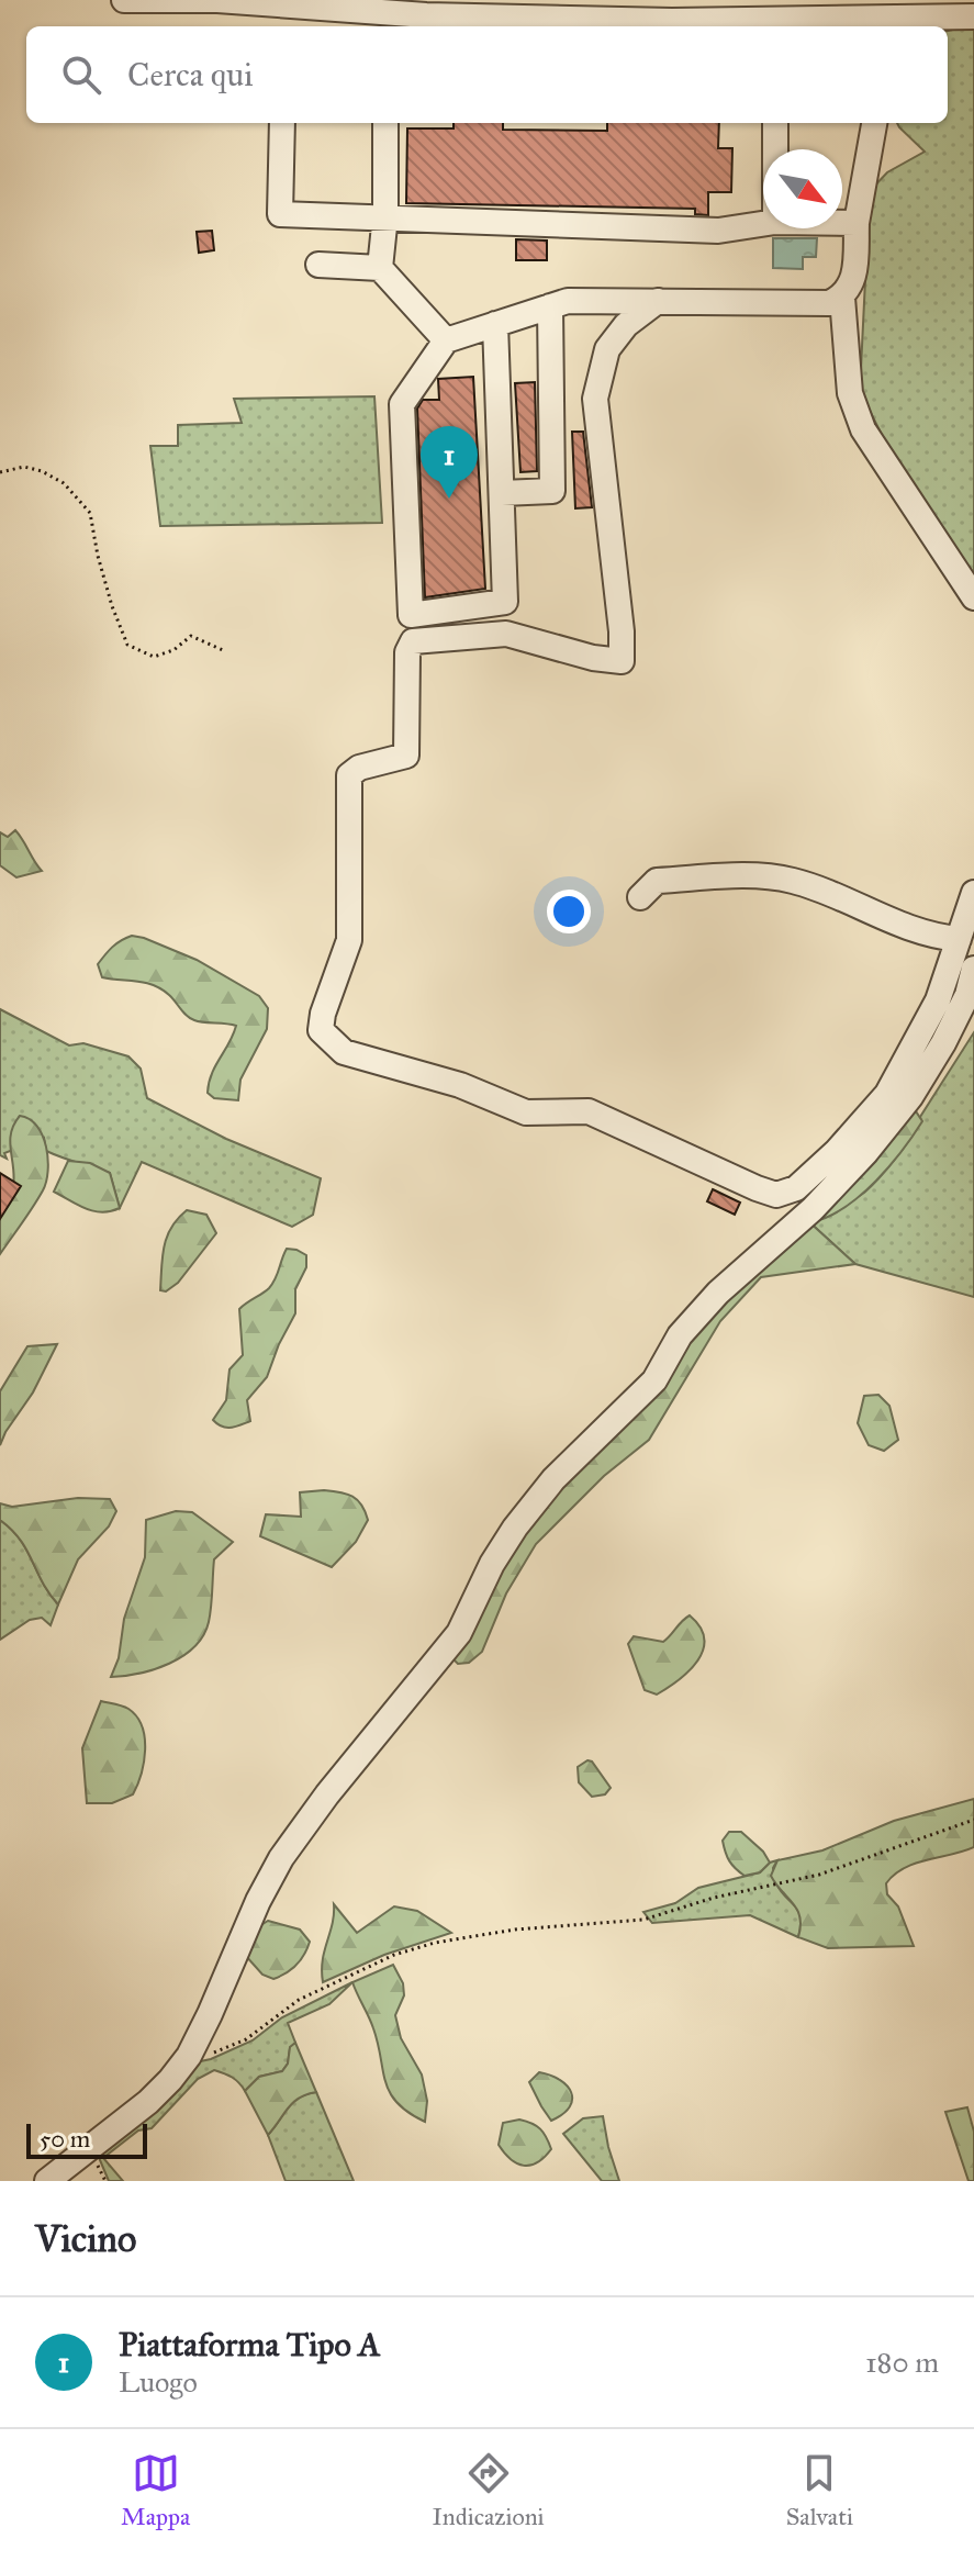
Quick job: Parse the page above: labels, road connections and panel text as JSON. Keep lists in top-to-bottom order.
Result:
{
  "scale_bar": "50 m",
  "north": "bottom right",
  "page": {
    "search": "Cerca qui",
    "pins": "1",
    "scale": "50 m",
    "heading": "Vicino",
    "list": [
      {
        "mark": "1",
        "name": "Piattaforma Tipo A",
        "note": "Luogo",
        "value": "180 m"
      }
    ],
    "nav": ["Mappa", "Indicazioni", "Salvati"]
  }
}
